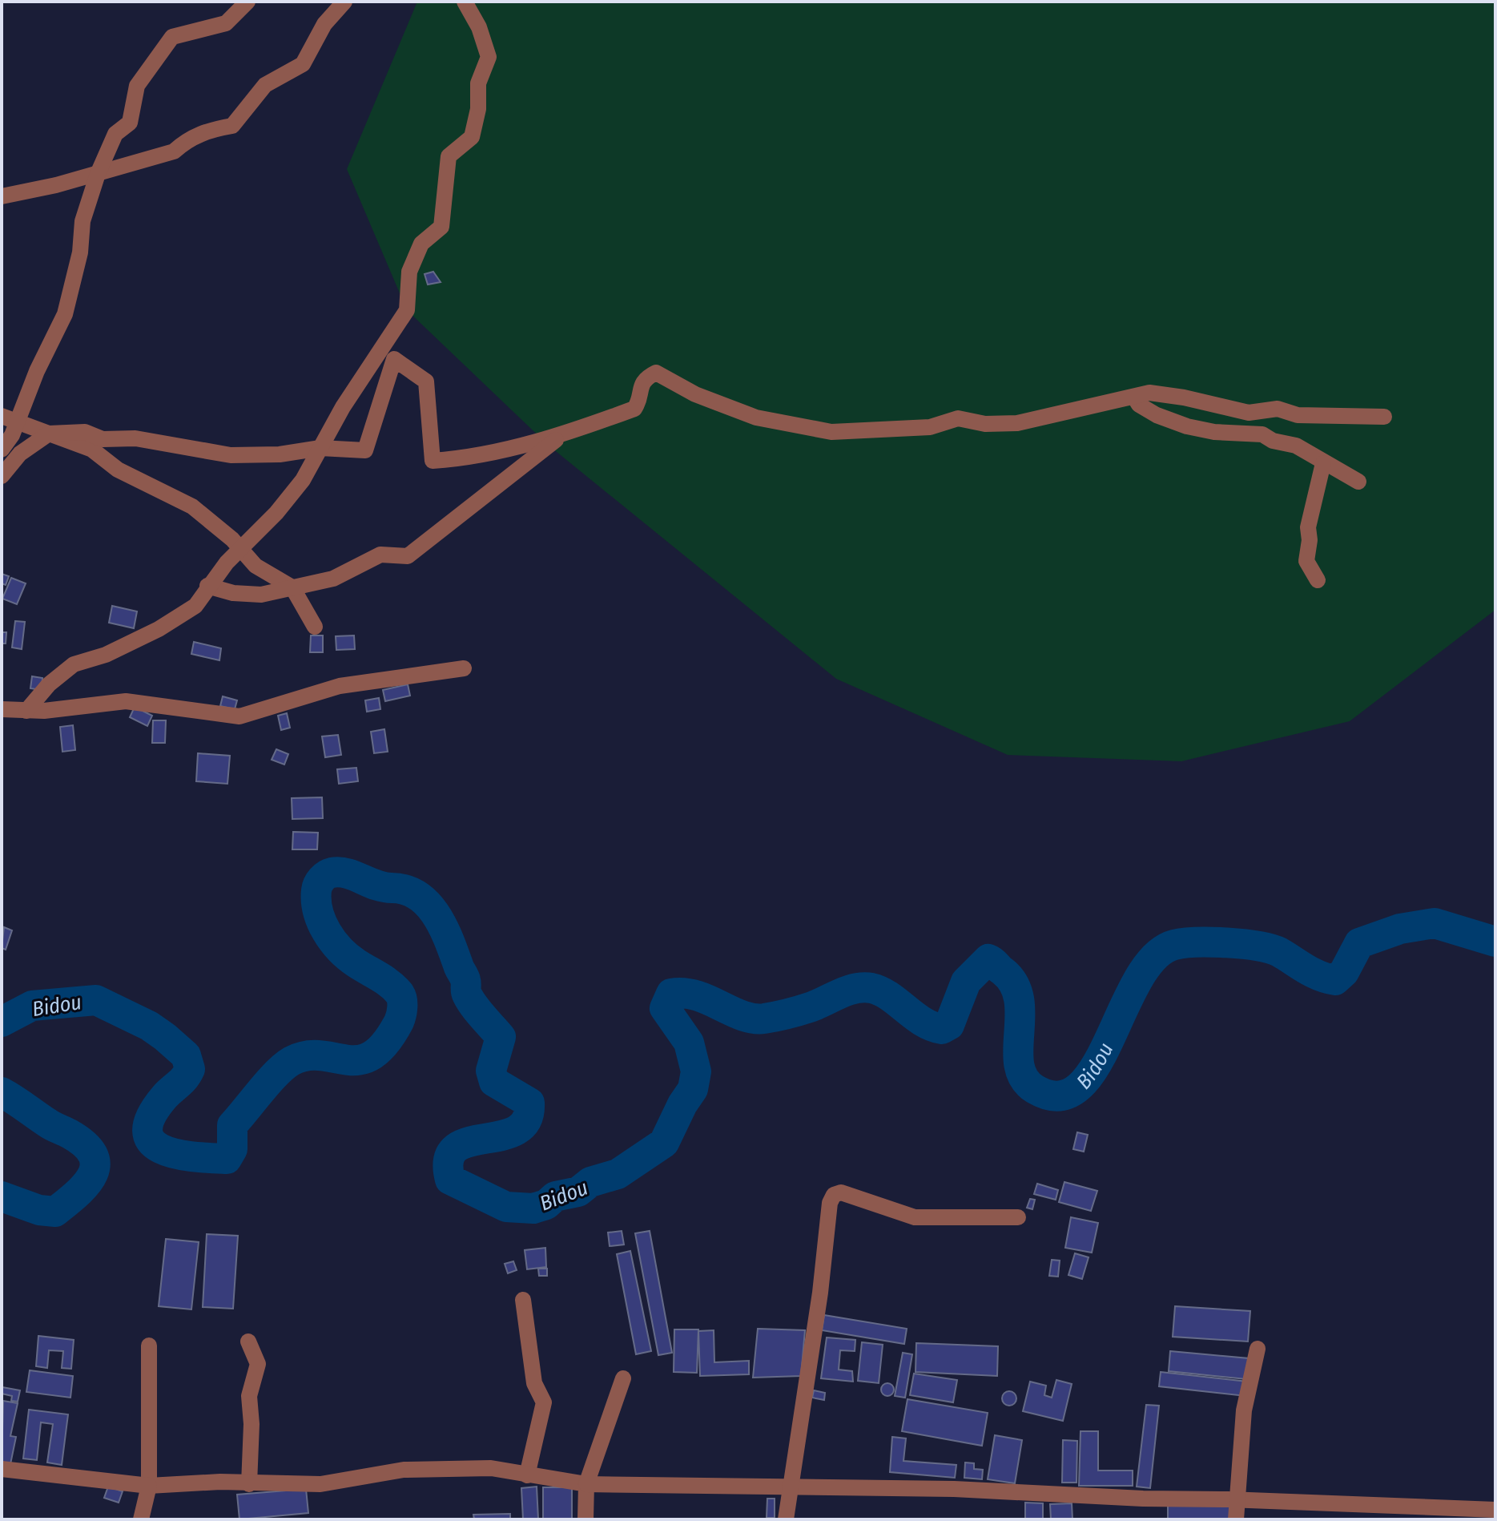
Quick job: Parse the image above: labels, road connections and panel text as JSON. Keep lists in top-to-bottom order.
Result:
{
  "water": ["Bidou"]
}
